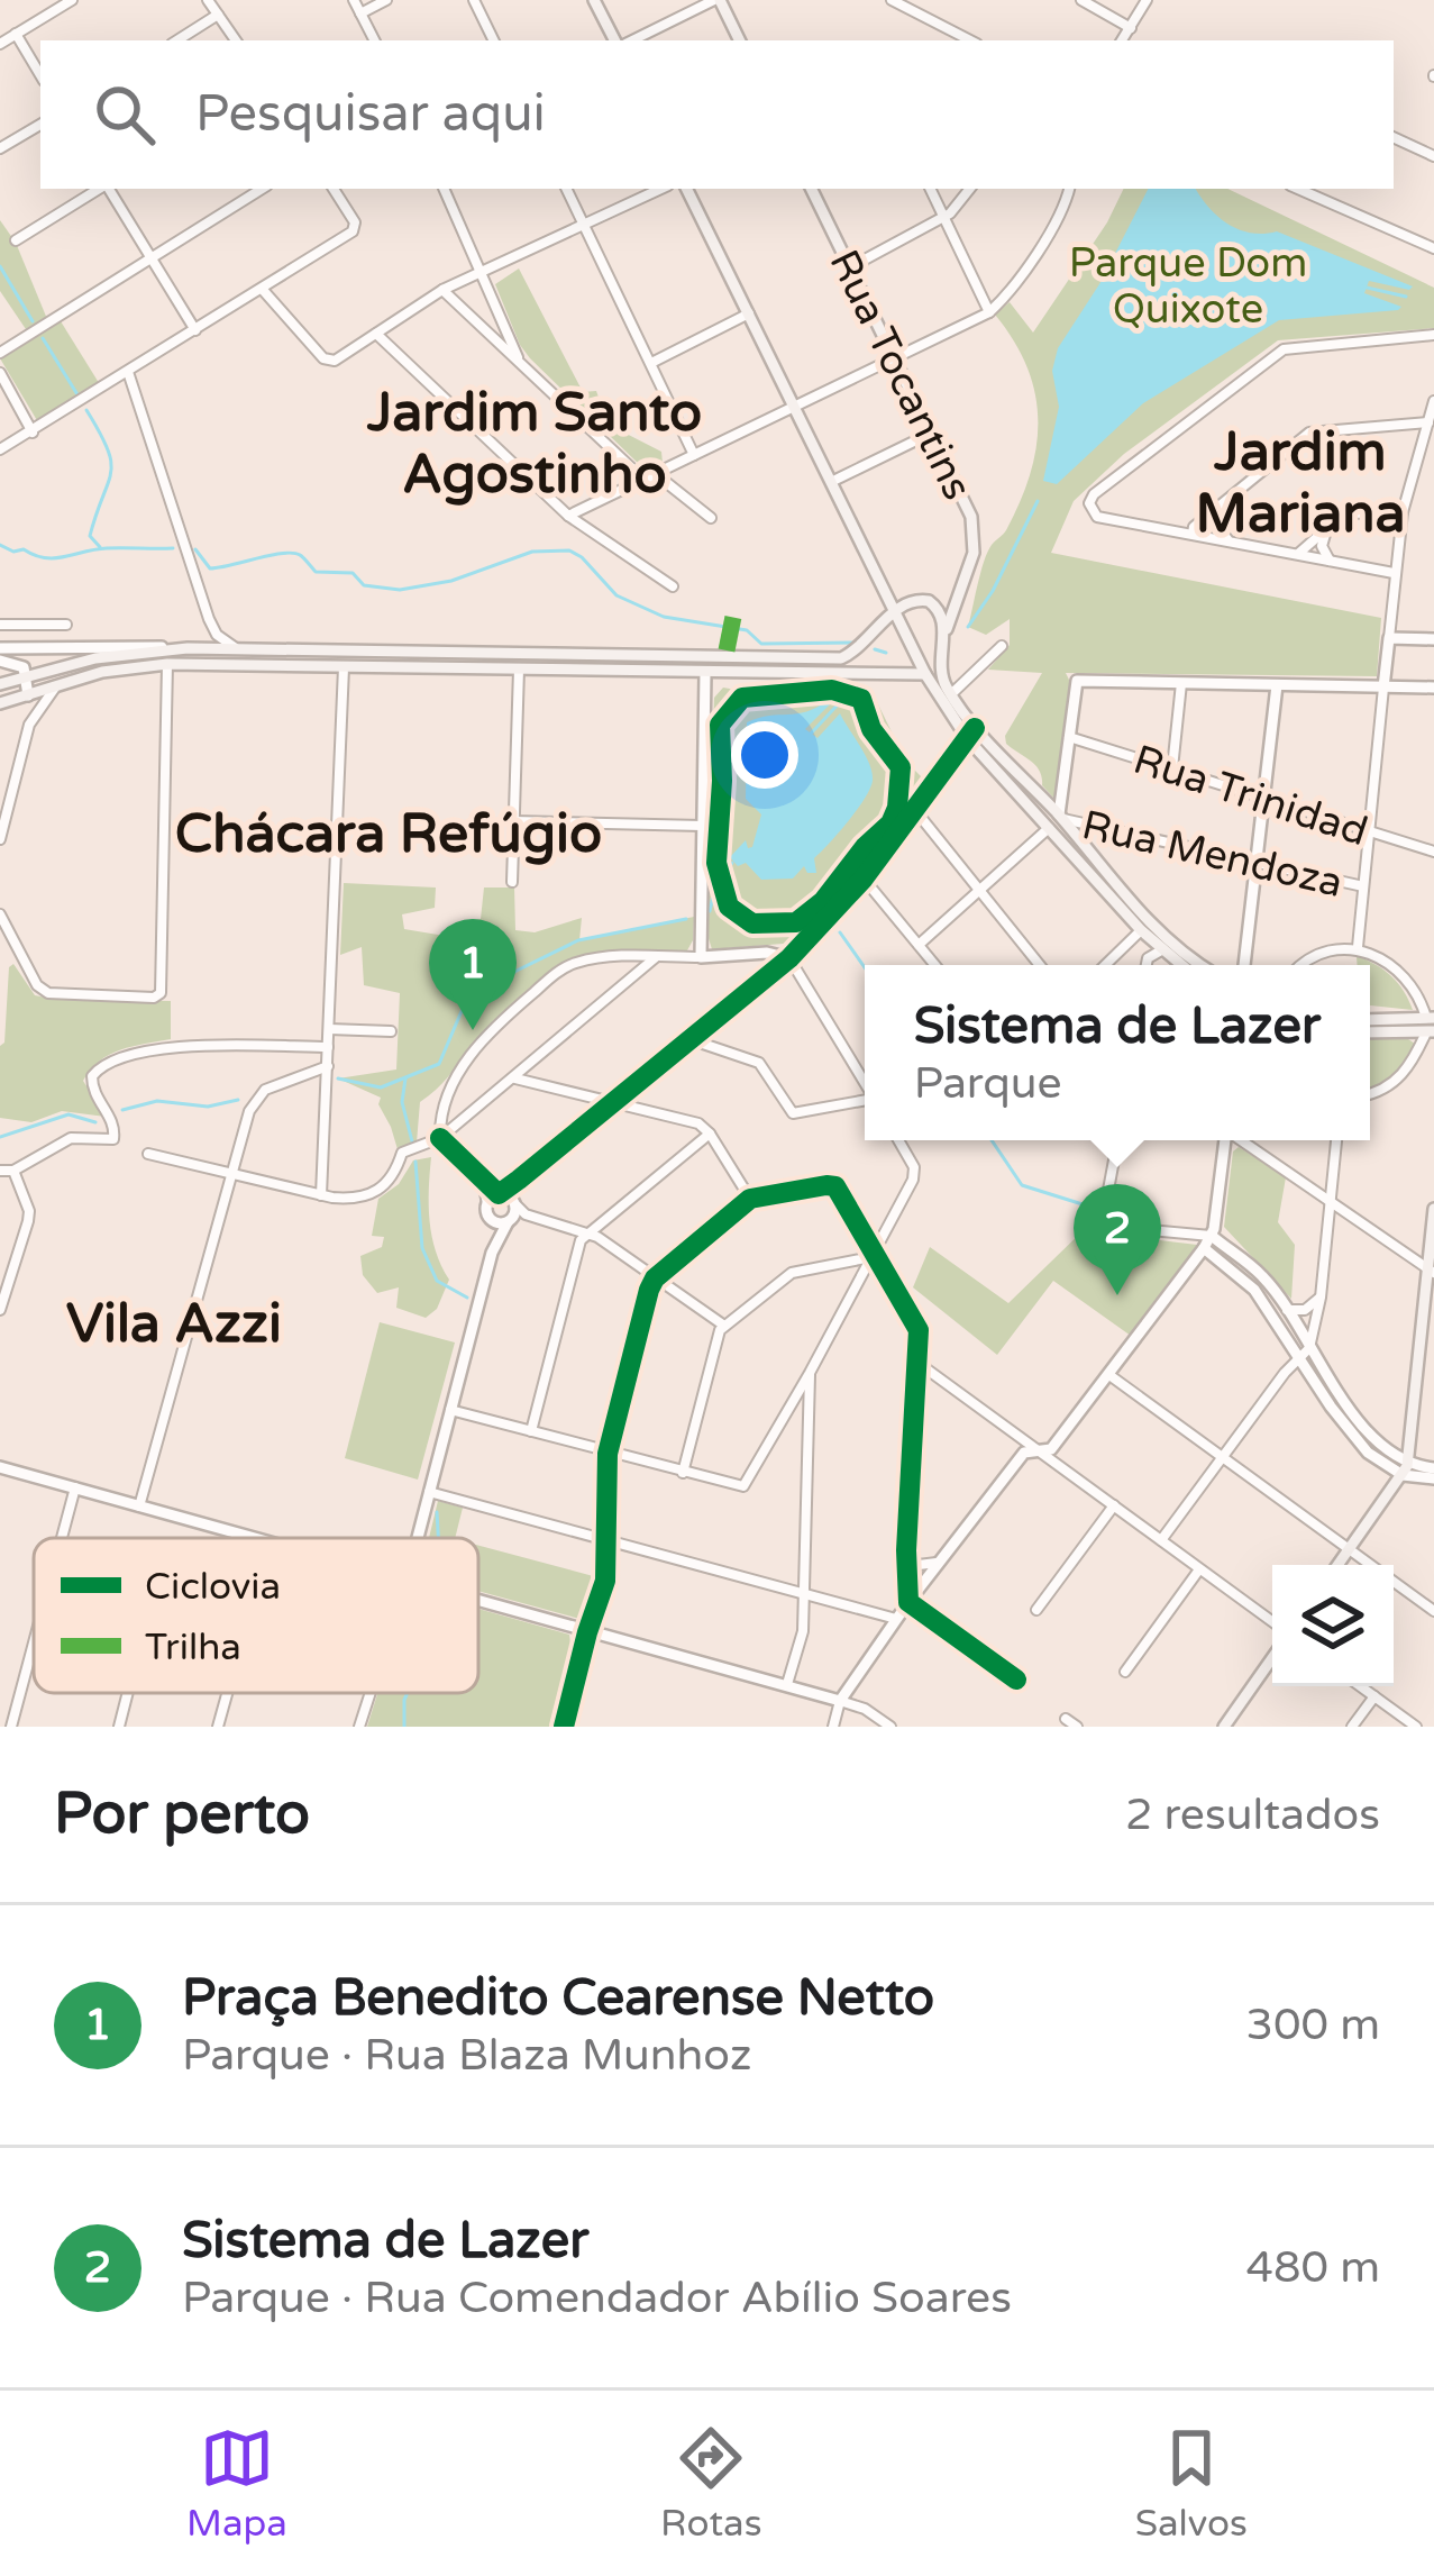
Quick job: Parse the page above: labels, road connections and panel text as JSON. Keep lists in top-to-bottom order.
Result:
{
  "streets": {
    "main road": ["Rua Tocantins"],
    "street": ["Rua Trinidad", "Rua Mendoza"]
  },
  "districts": [
    "Jardim Santo Agostinho",
    "Jardim Mariana",
    "Chácara Refúgio",
    "Vila Azzi"
  ],
  "parks": ["Parque Dom Quixote"],
  "legend": ["Ciclovia", "Trilha"],
  "page": {
    "search": "Pesquisar aqui",
    "pins": ["1", "2"],
    "popup": ["Sistema de Lazer", "Parque"],
    "heading": ["Por perto", "2 resultados"],
    "list": [
      {
        "mark": "1",
        "name": "Praça Benedito Cearense Netto",
        "note": "Parque · Rua Blaza Munhoz",
        "value": "300 m"
      },
      {
        "mark": "2",
        "name": "Sistema de Lazer",
        "note": "Parque · Rua Comendador Abílio Soares",
        "value": "480 m"
      }
    ],
    "nav": ["Mapa", "Rotas", "Salvos"]
  }
}
